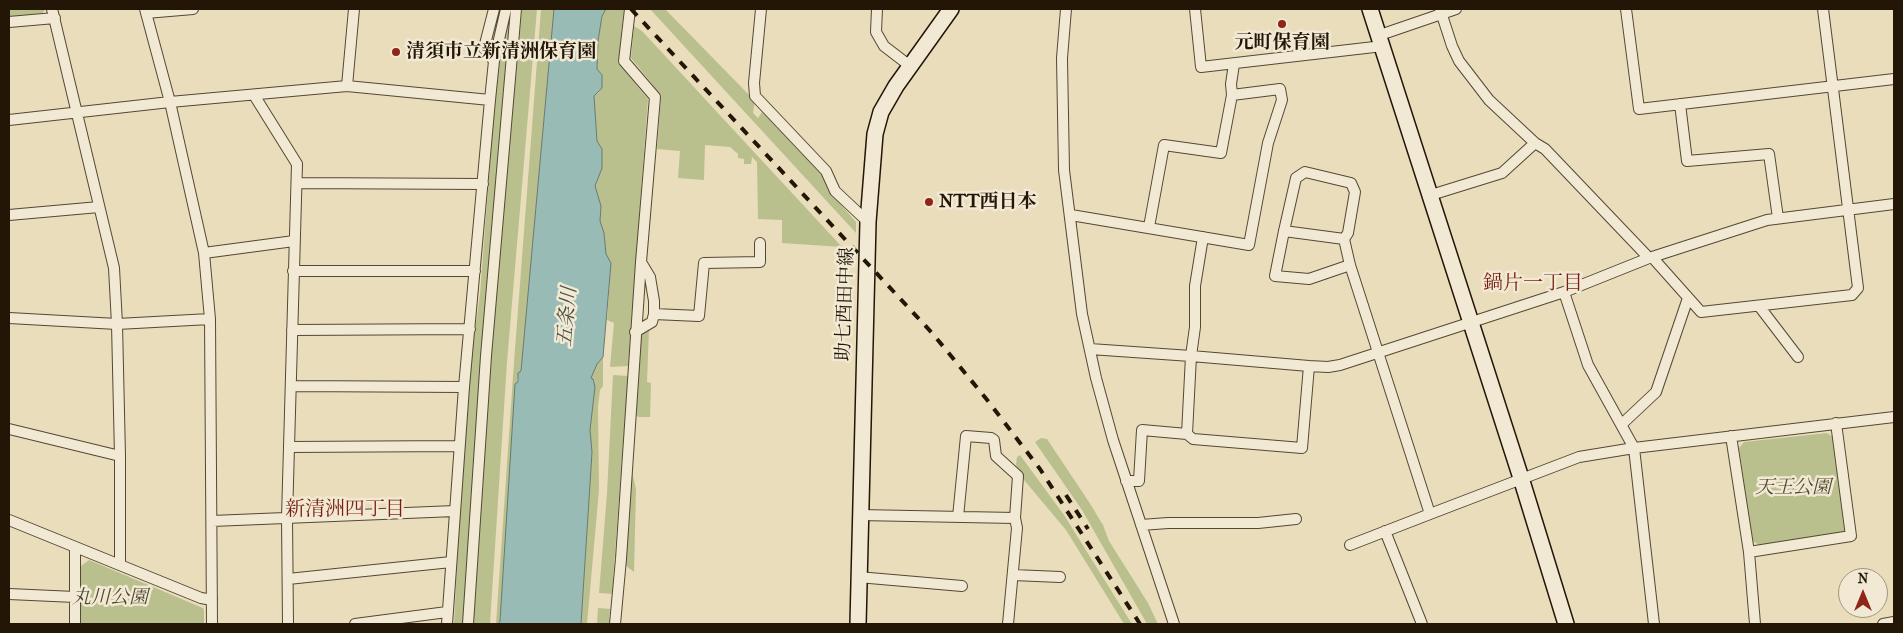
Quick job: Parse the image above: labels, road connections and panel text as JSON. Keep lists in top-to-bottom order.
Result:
{
  "streets": {
    "main road": ["助七西田中線"]
  },
  "districts": ["鍋片一丁目", "新清洲四丁目"],
  "water": ["五条川"],
  "parks": ["天王公園", "丸川公園"],
  "places": ["元町保育園", "清須市立新清洲保育園", "NTT西日本"],
  "north": "top"
}
